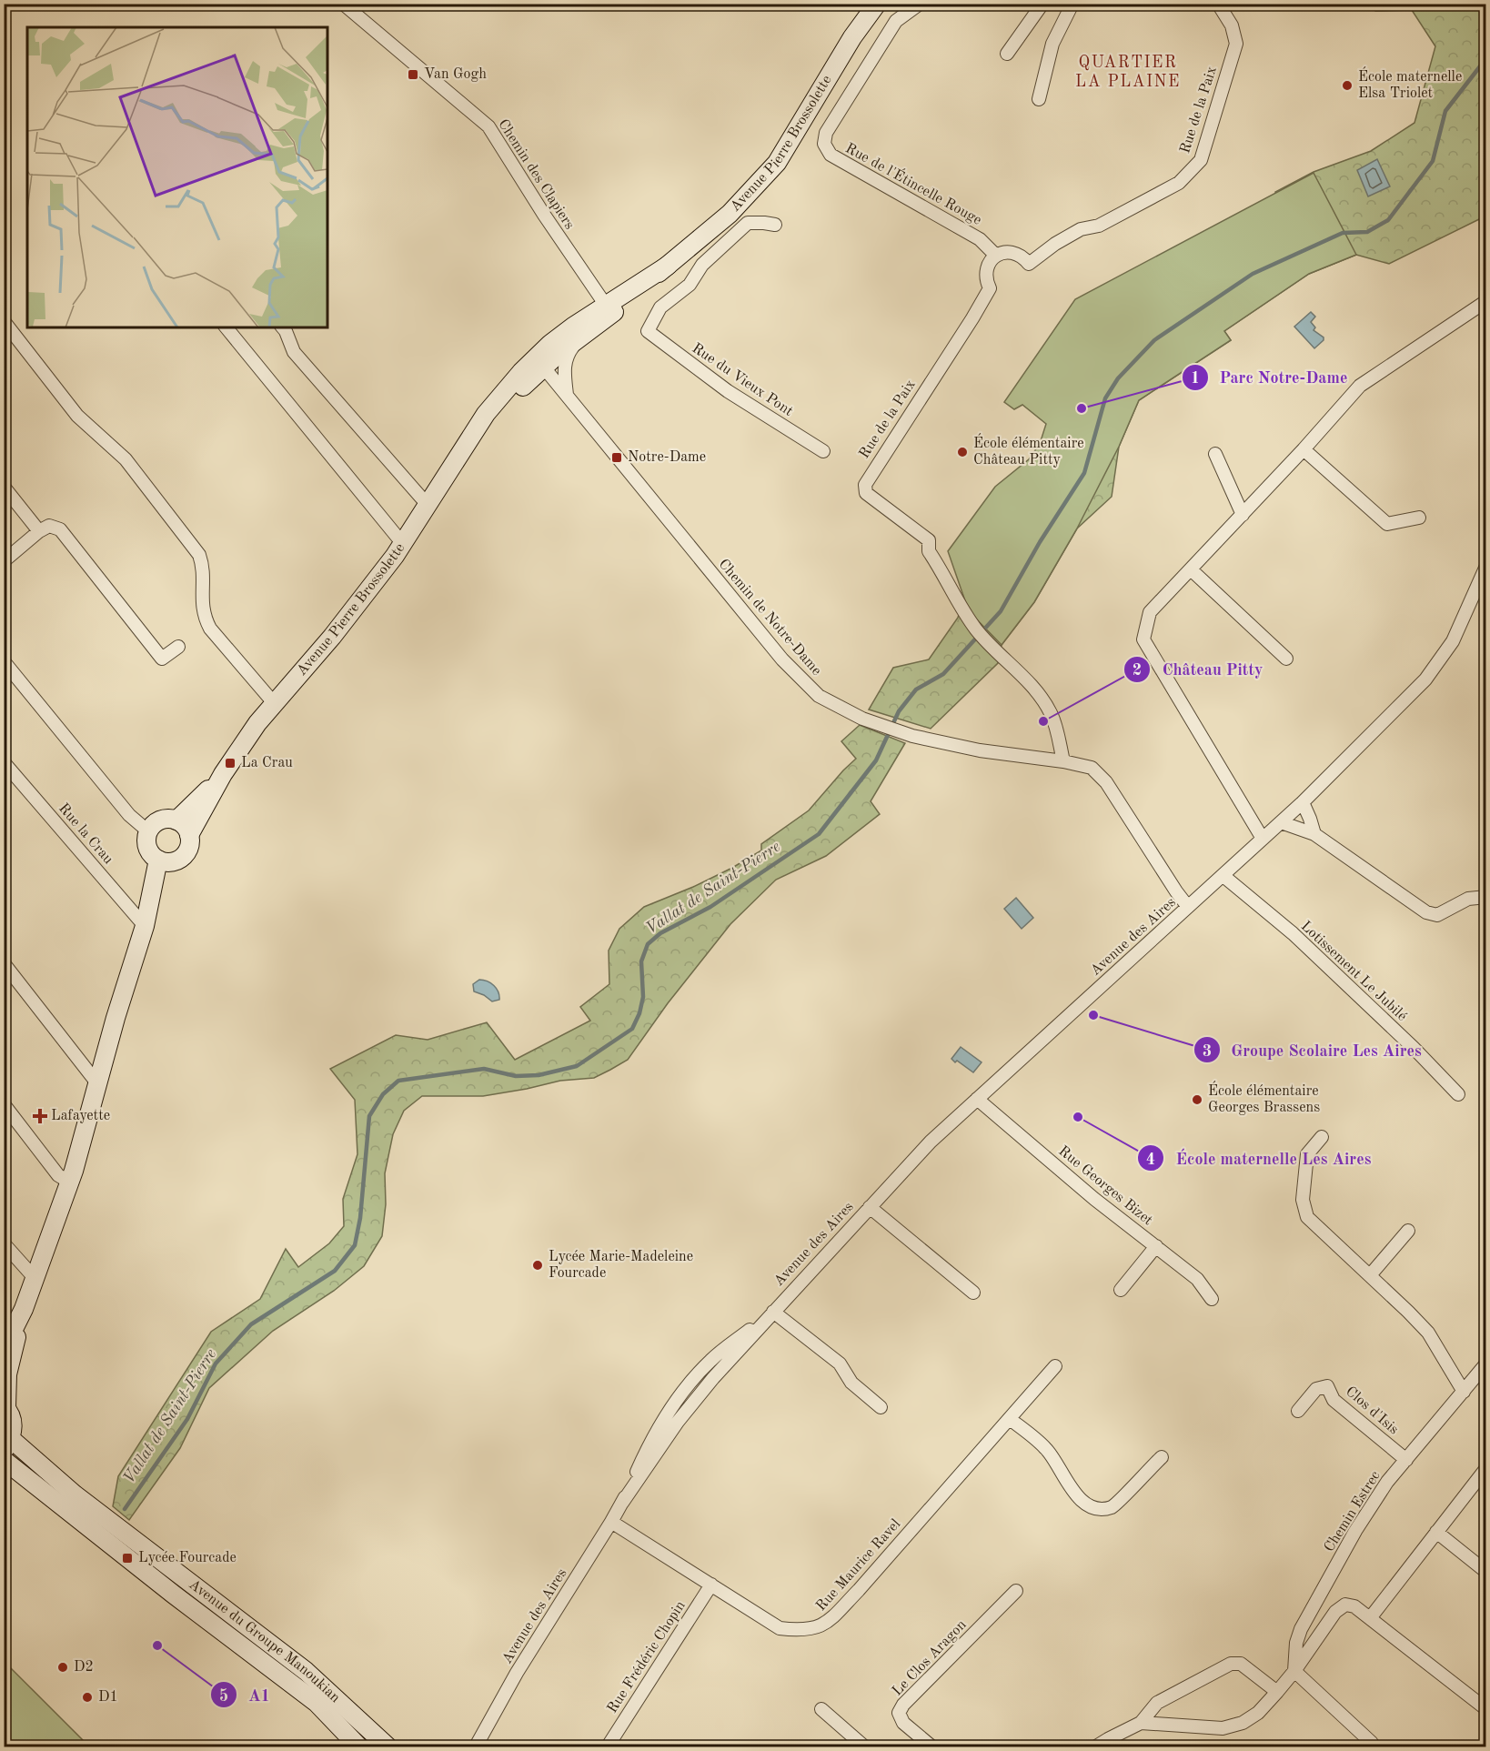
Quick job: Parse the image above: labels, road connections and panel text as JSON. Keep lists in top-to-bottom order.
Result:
{
  "streets": {
    "street": [
      "Rue de la Paix",
      "Avenue Pierre Brossolette",
      "Chemin des Clapiers",
      "Rue de l'Étincelle Rouge",
      "Rue du Vieux Pont",
      "Chemin de Notre-Dame",
      "Rue la Crau",
      "Avenue des Aires",
      "Lotissement Le Jubilé",
      "Rue Georges Bizet",
      "Clos d'Isis",
      "Chemin Estrec",
      "Rue Maurice Ravel",
      "Avenue du Groupe Manoukian",
      "Rue Frédéric Chopin",
      "Le Clos Aragon"
    ]
  },
  "crossings": [
    ["Rue de la Paix", "Rue de l'Étincelle Rouge"],
    ["Rue de la Paix", "Chemin de Notre-Dame"],
    ["Avenue Pierre Brossolette", "Chemin des Clapiers"],
    ["Avenue Pierre Brossolette", "Chemin de Notre-Dame"],
    ["Chemin de Notre-Dame", "Avenue des Aires"],
    ["Avenue des Aires", "Lotissement Le Jubilé"],
    ["Avenue des Aires", "Rue Georges Bizet"],
    ["Avenue des Aires", "Rue Maurice Ravel"],
    ["Clos d'Isis", "Chemin Estrec"],
    ["Rue Maurice Ravel", "Rue Frédéric Chopin"]
  ],
  "districts": ["QUARTIER LA PLAINE"],
  "water": ["Vallat de Saint-Pierre"],
  "places": {
    "transit": [
      "Van Gogh",
      "Notre-Dame",
      "La Crau",
      "Lycée Fourcade"
    ],
    "other": [
      "École maternelle Elsa Triolet",
      "Parc Notre-Dame",
      "École élémentaire Château Pitty",
      "Château Pitty",
      "Groupe Scolaire Les Aires",
      "École élémentaire Georges Brassens",
      "École maternelle Les Aires",
      "Lycée Marie-Madeleine Fourcade",
      "A1",
      "D2",
      "D1"
    ],
    "health": ["Lafayette"]
  }
}
